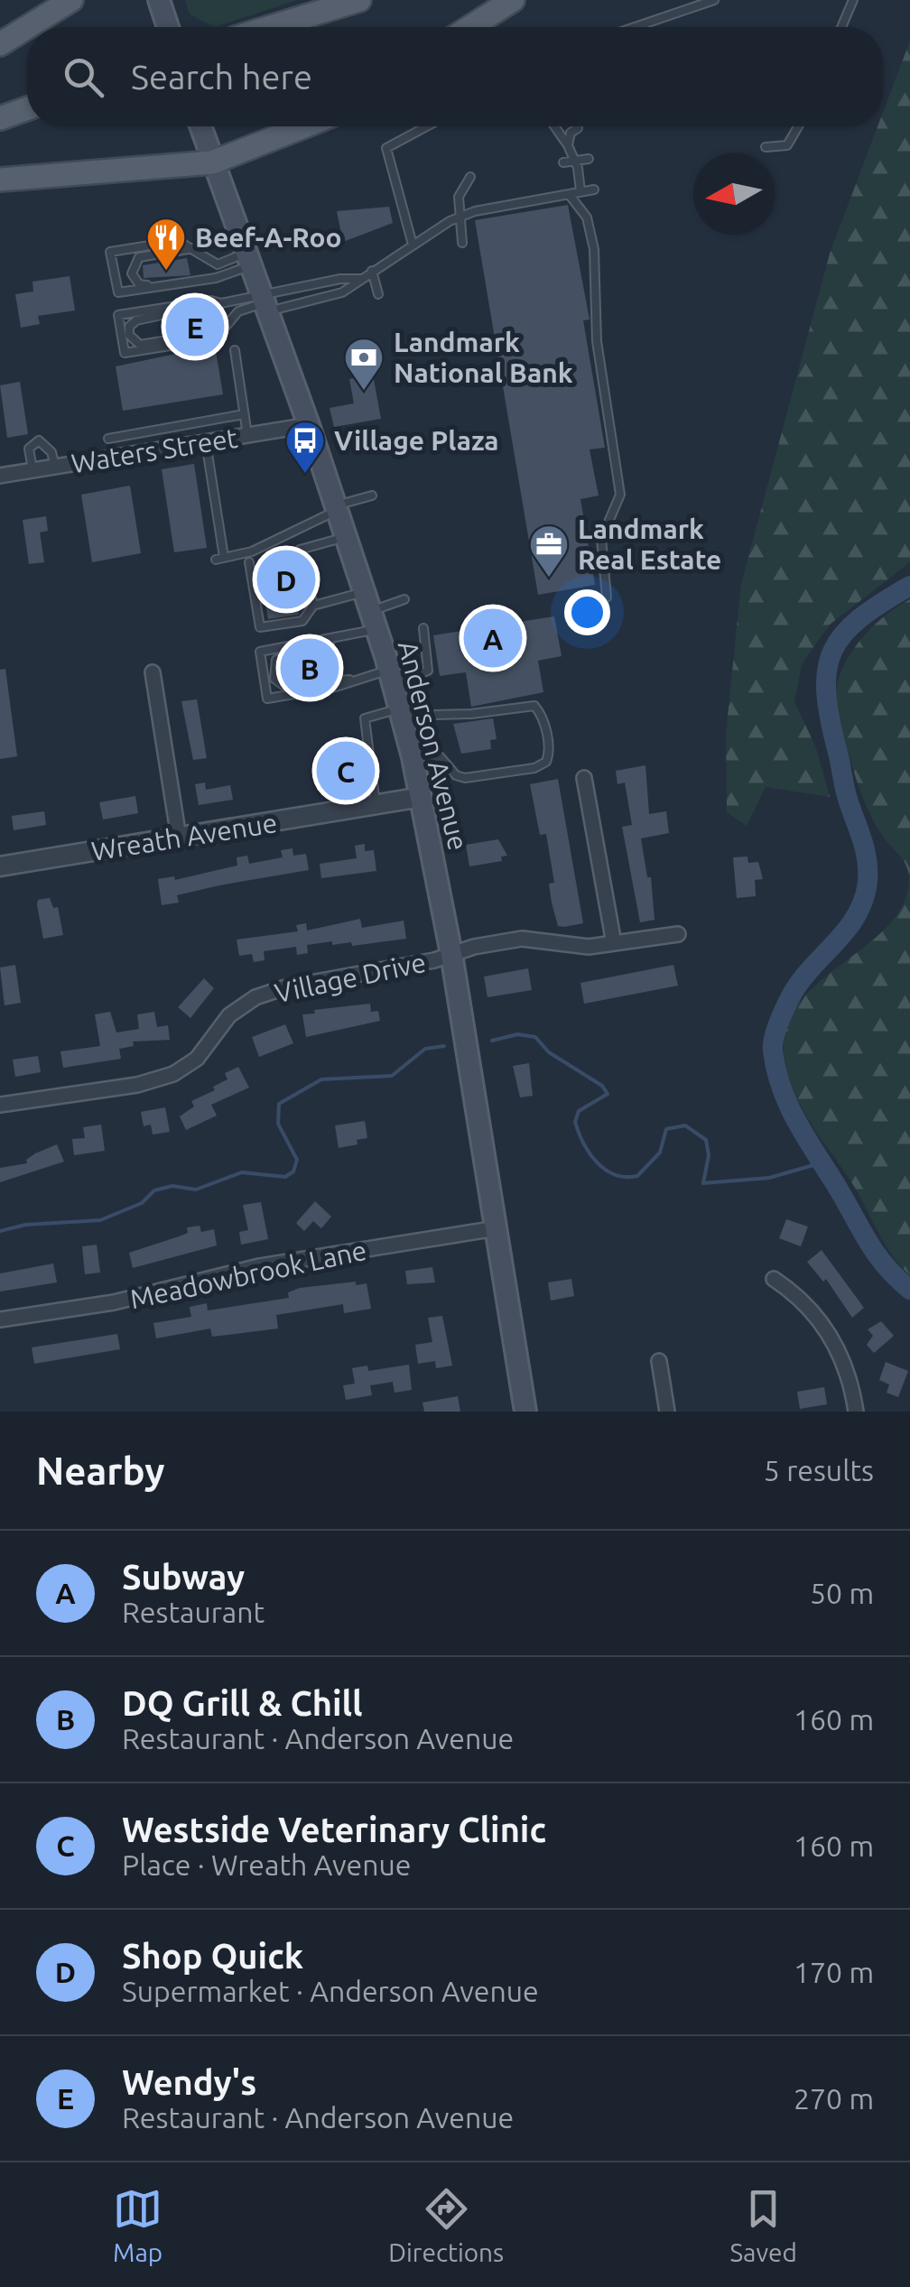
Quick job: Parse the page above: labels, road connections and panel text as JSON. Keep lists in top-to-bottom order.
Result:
{
  "streets": {
    "main road": ["Anderson Avenue"],
    "street": [
      "Waters Street",
      "Wreath Avenue",
      "Village Drive",
      "Meadowbrook Lane"
    ]
  },
  "crossings": [
    ["Waters Street", "Anderson Avenue"],
    ["Anderson Avenue", "Wreath Avenue"],
    ["Anderson Avenue", "Village Drive"],
    ["Anderson Avenue", "Meadowbrook Lane"]
  ],
  "places": {
    "restaurant": ["Beef-A-Roo"],
    "bank": ["Landmark National Bank"],
    "bus stop": ["Village Plaza"],
    "office": ["Landmark Real Estate"]
  },
  "north": "left",
  "page": {
    "search": "Search here",
    "pins": [
      "E",
      "D",
      "A",
      "B",
      "C"
    ],
    "heading": ["Nearby", "5 results"],
    "list": [
      {
        "mark": "A",
        "name": "Subway",
        "note": "Restaurant",
        "value": "50 m"
      },
      {
        "mark": "B",
        "name": "DQ Grill & Chill",
        "note": "Restaurant · Anderson Avenue",
        "value": "160 m"
      },
      {
        "mark": "C",
        "name": "Westside Veterinary Clinic",
        "note": "Place · Wreath Avenue",
        "value": "160 m"
      },
      {
        "mark": "D",
        "name": "Shop Quick",
        "note": "Supermarket · Anderson Avenue",
        "value": "170 m"
      },
      {
        "mark": "E",
        "name": "Wendy's",
        "note": "Restaurant · Anderson Avenue",
        "value": "270 m"
      }
    ],
    "nav": ["Map", "Directions", "Saved"]
  }
}
